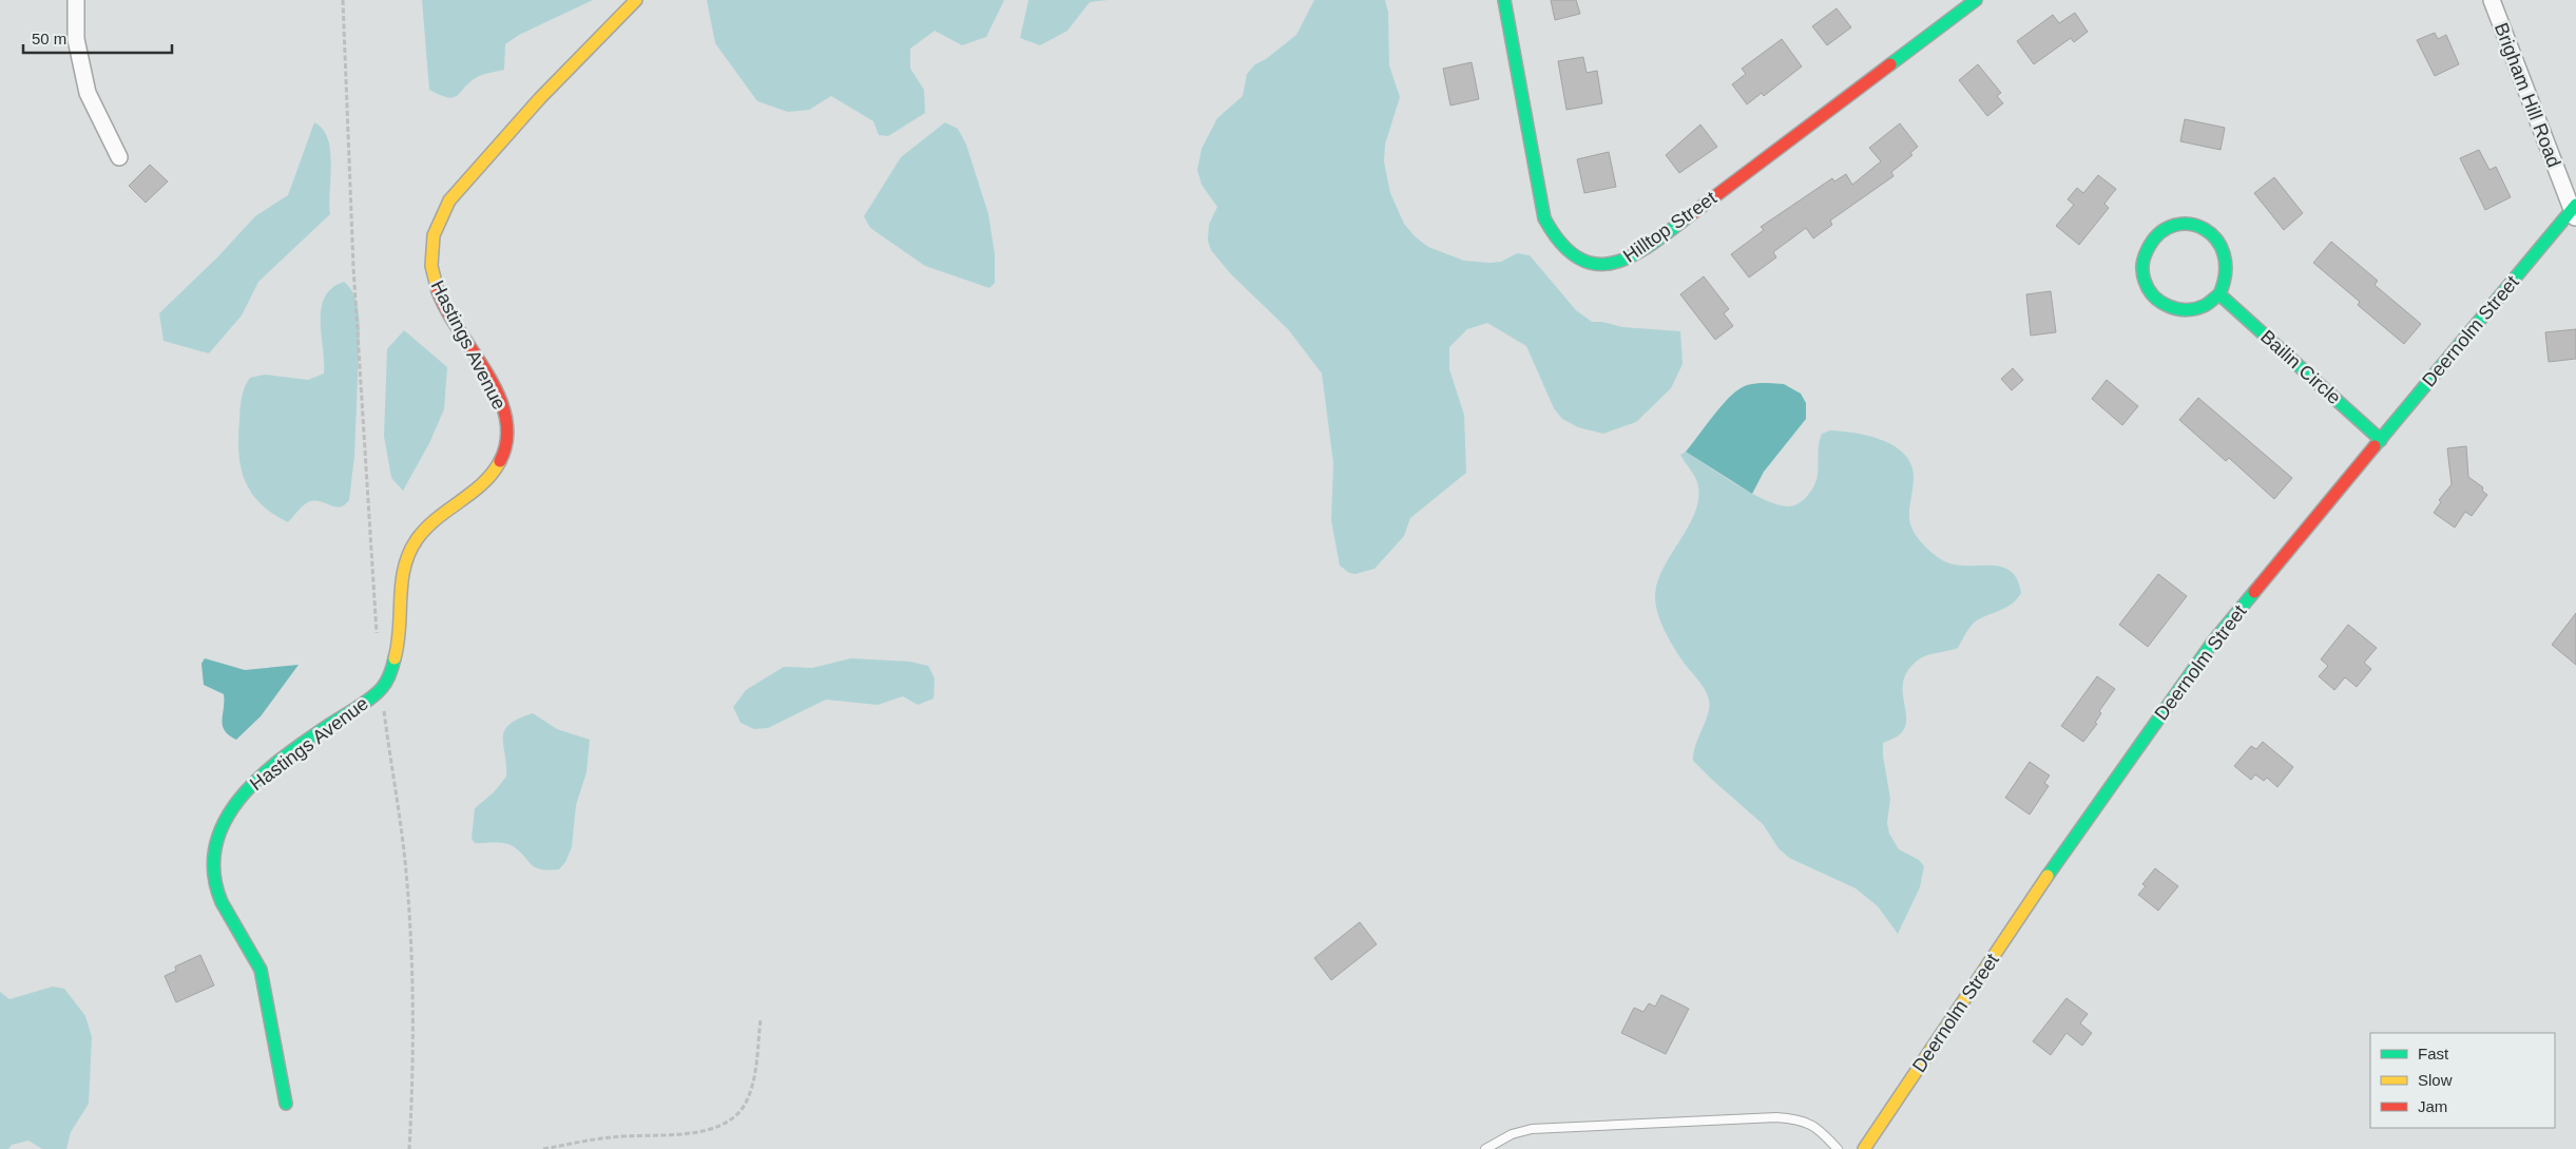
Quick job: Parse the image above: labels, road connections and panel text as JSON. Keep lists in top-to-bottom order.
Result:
{
  "streets": {
    "street": [
      "Brigham Hill Road",
      "Hilltop Street",
      "Deernolm Street",
      "Hastings Avenue",
      "Bailin Circle"
    ]
  },
  "crossings": [
    ["Brigham Hill Road", "Deernolm Street"],
    ["Deernolm Street", "Bailin Circle"]
  ],
  "legend": ["Fast", "Slow", "Jam"],
  "scale_bar": "50 m"
}
